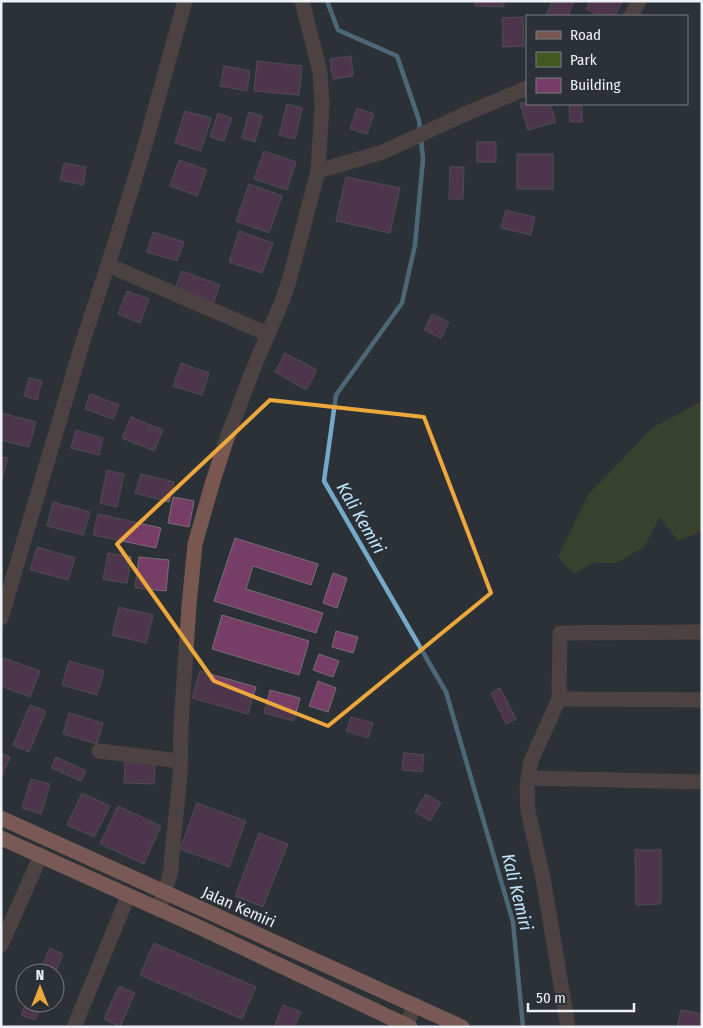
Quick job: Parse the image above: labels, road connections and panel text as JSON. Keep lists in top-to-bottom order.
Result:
{
  "streets": {
    "highway": ["Jalan Kemiri"]
  },
  "water": ["Kali Kemiri"],
  "legend": ["Road", "Park", "Building"],
  "scale_bar": "50 m",
  "north": "top"
}
